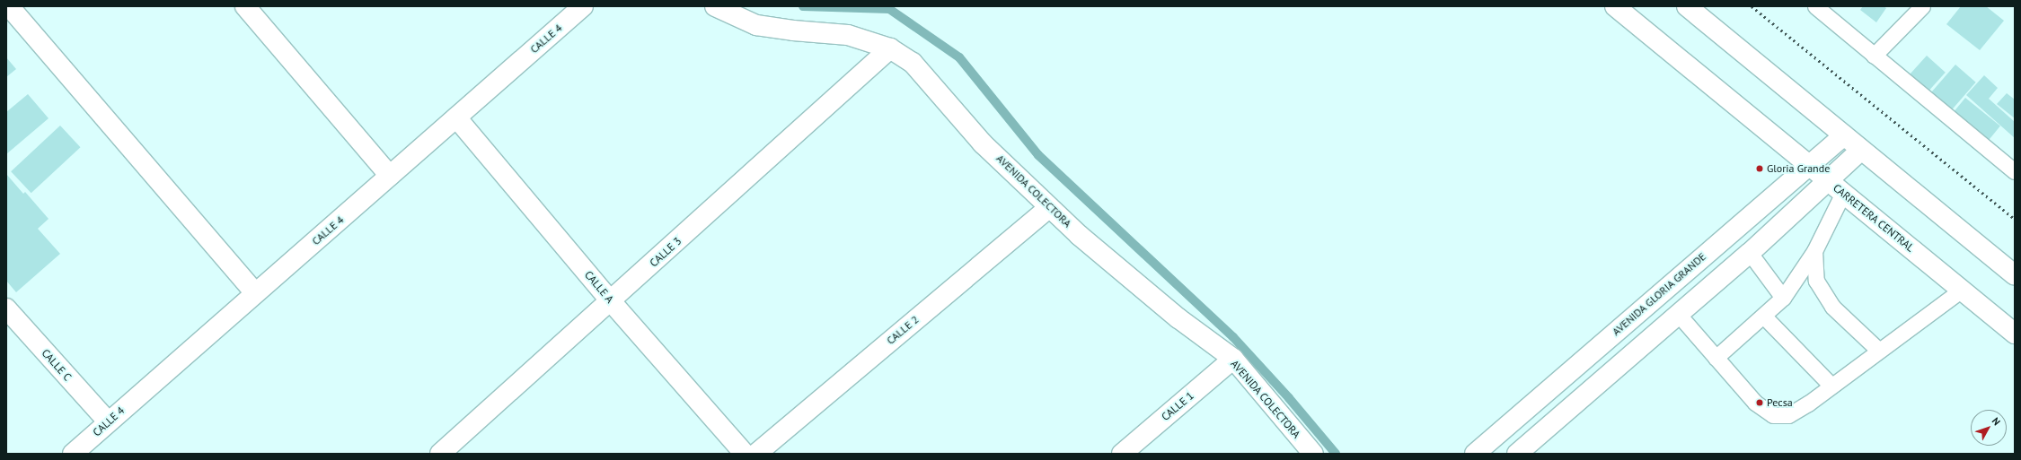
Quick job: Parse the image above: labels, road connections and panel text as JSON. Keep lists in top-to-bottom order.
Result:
{
  "streets": {
    "main road": [
      "CALLE 4",
      "AVENIDA COLECTORA",
      "CARRETERA CENTRAL",
      "CALLE 3",
      "CALLE A",
      "AVENIDA GLORIA GRANDE",
      "CALLE 2",
      "CALLE C",
      "CALLE 1"
    ]
  },
  "crossings": [
    ["CALLE 4", "CALLE A"],
    ["CALLE 4", "CALLE C"],
    ["AVENIDA COLECTORA", "CALLE 3"],
    ["AVENIDA COLECTORA", "CALLE 2"],
    ["AVENIDA COLECTORA", "CALLE 1"],
    ["CARRETERA CENTRAL", "AVENIDA GLORIA GRANDE"],
    ["CALLE 3", "CALLE A"]
  ],
  "places": ["Gloria Grande", "Pecsa"],
  "north": "top right"
}
